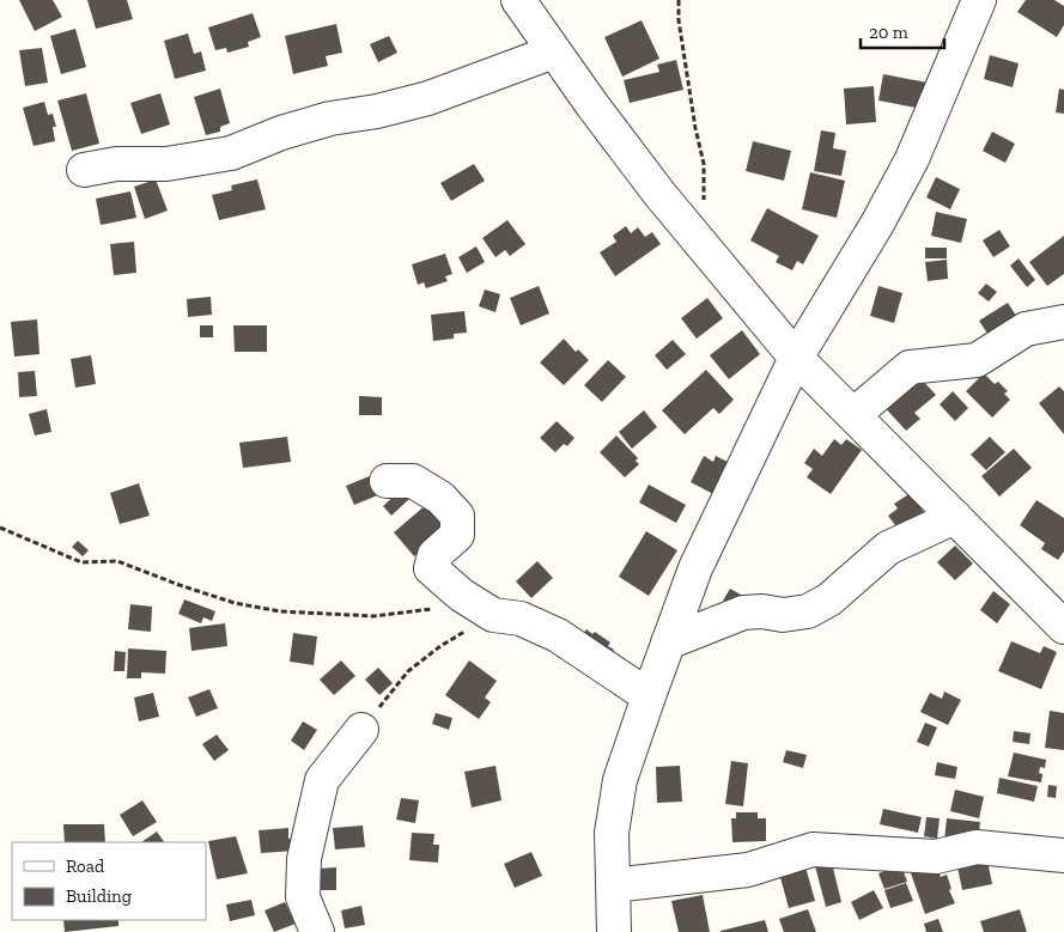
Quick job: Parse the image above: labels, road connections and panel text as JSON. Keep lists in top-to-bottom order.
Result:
{
  "legend": ["Road", "Building"],
  "scale_bar": "20 m"
}
